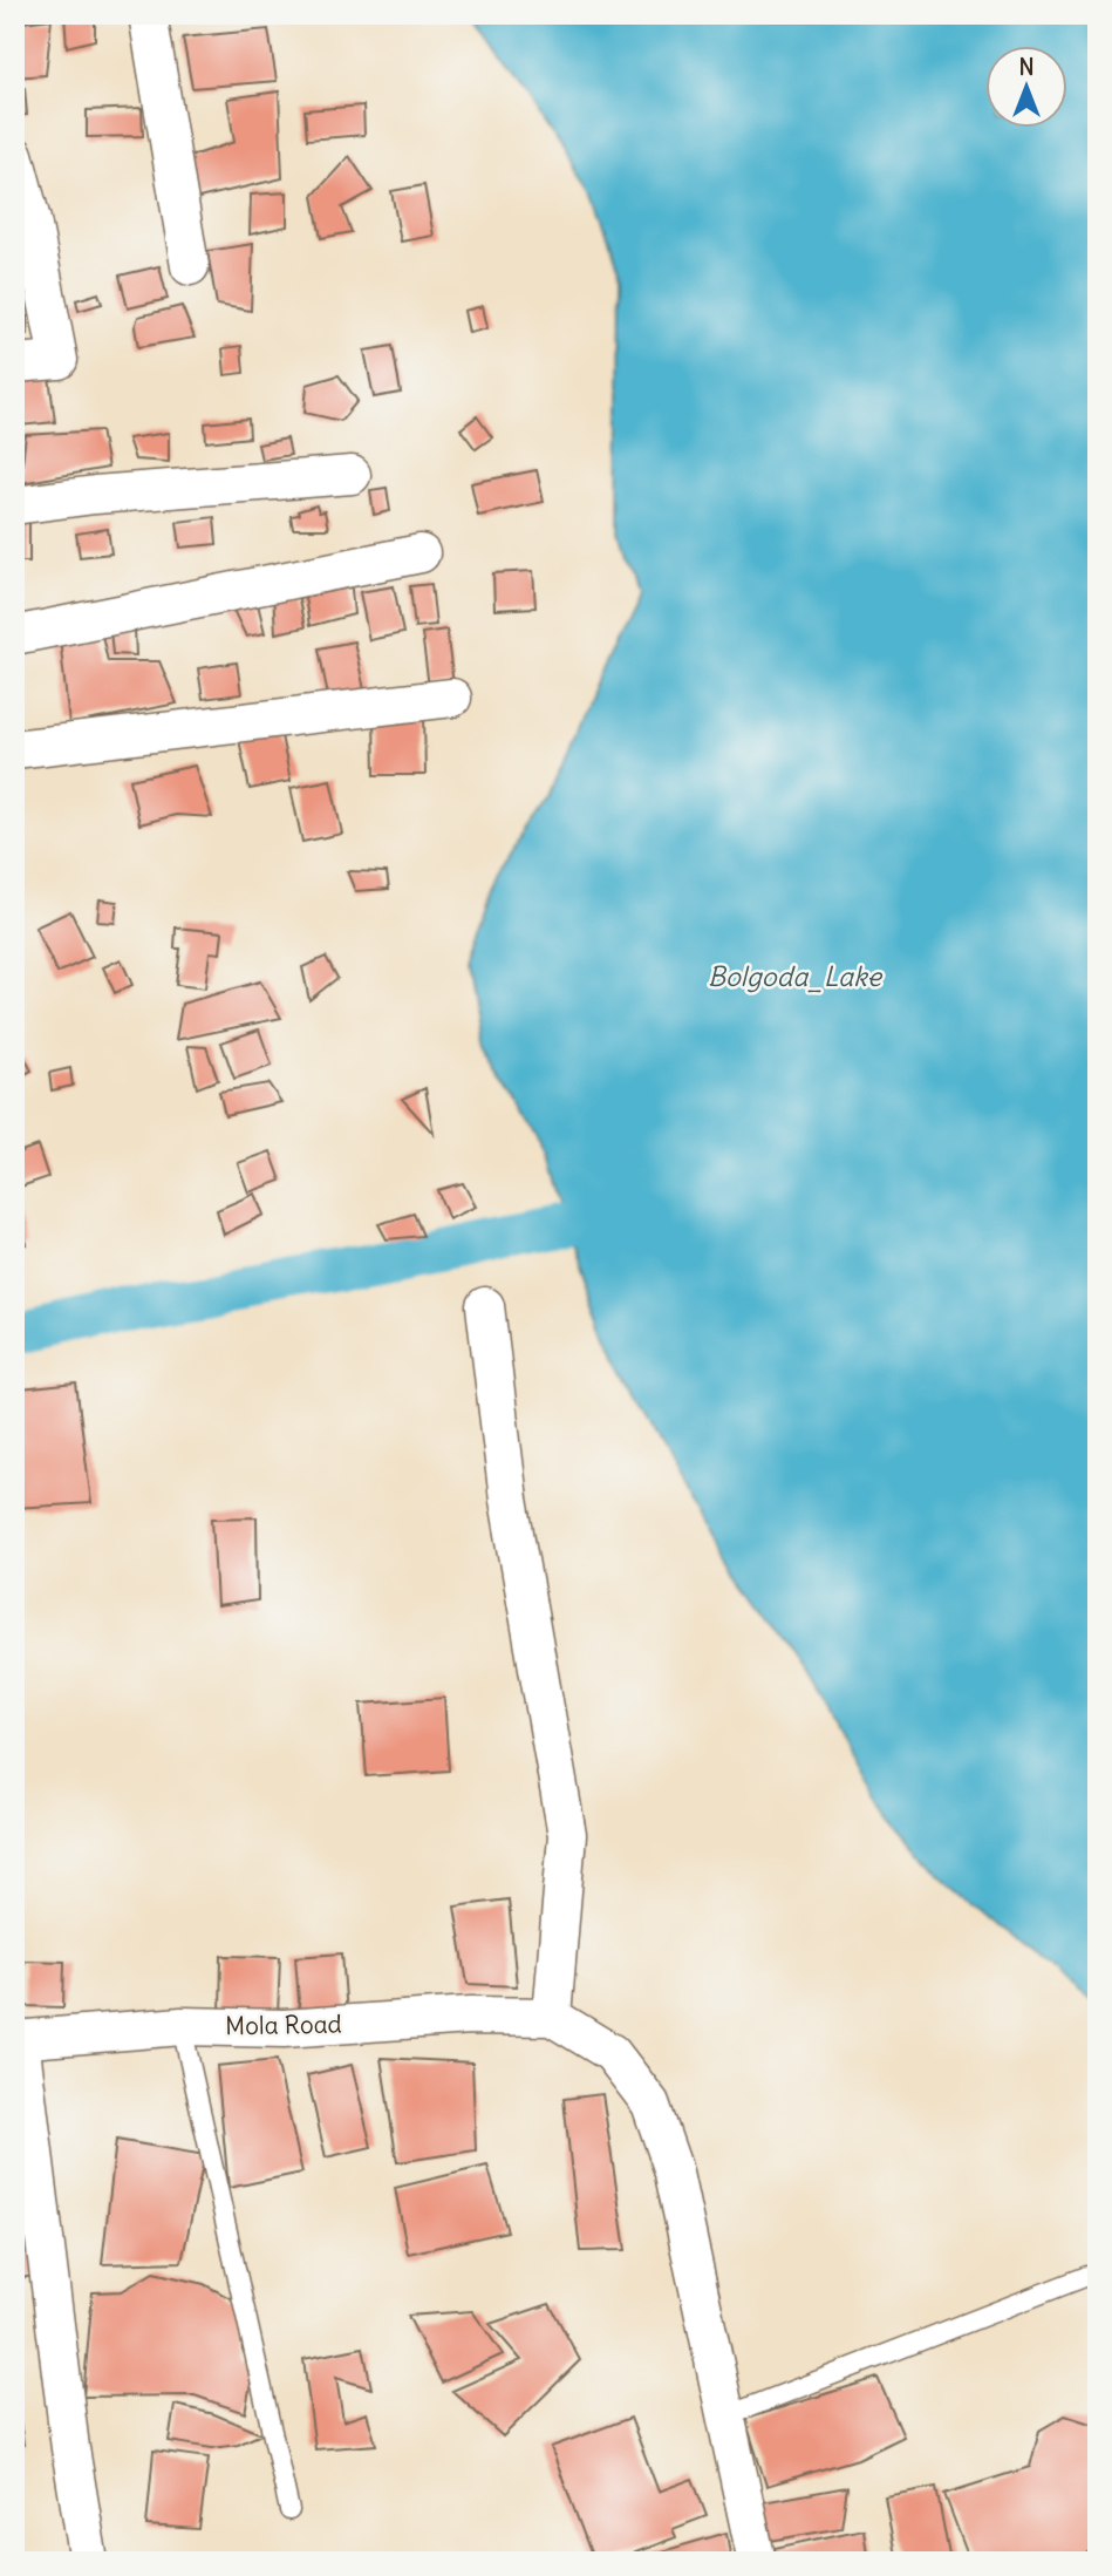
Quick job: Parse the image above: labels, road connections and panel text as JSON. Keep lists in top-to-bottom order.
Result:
{
  "streets": {
    "street": ["Mola Road"]
  },
  "water": ["Bolgoda_Lake"],
  "north": "top"
}
